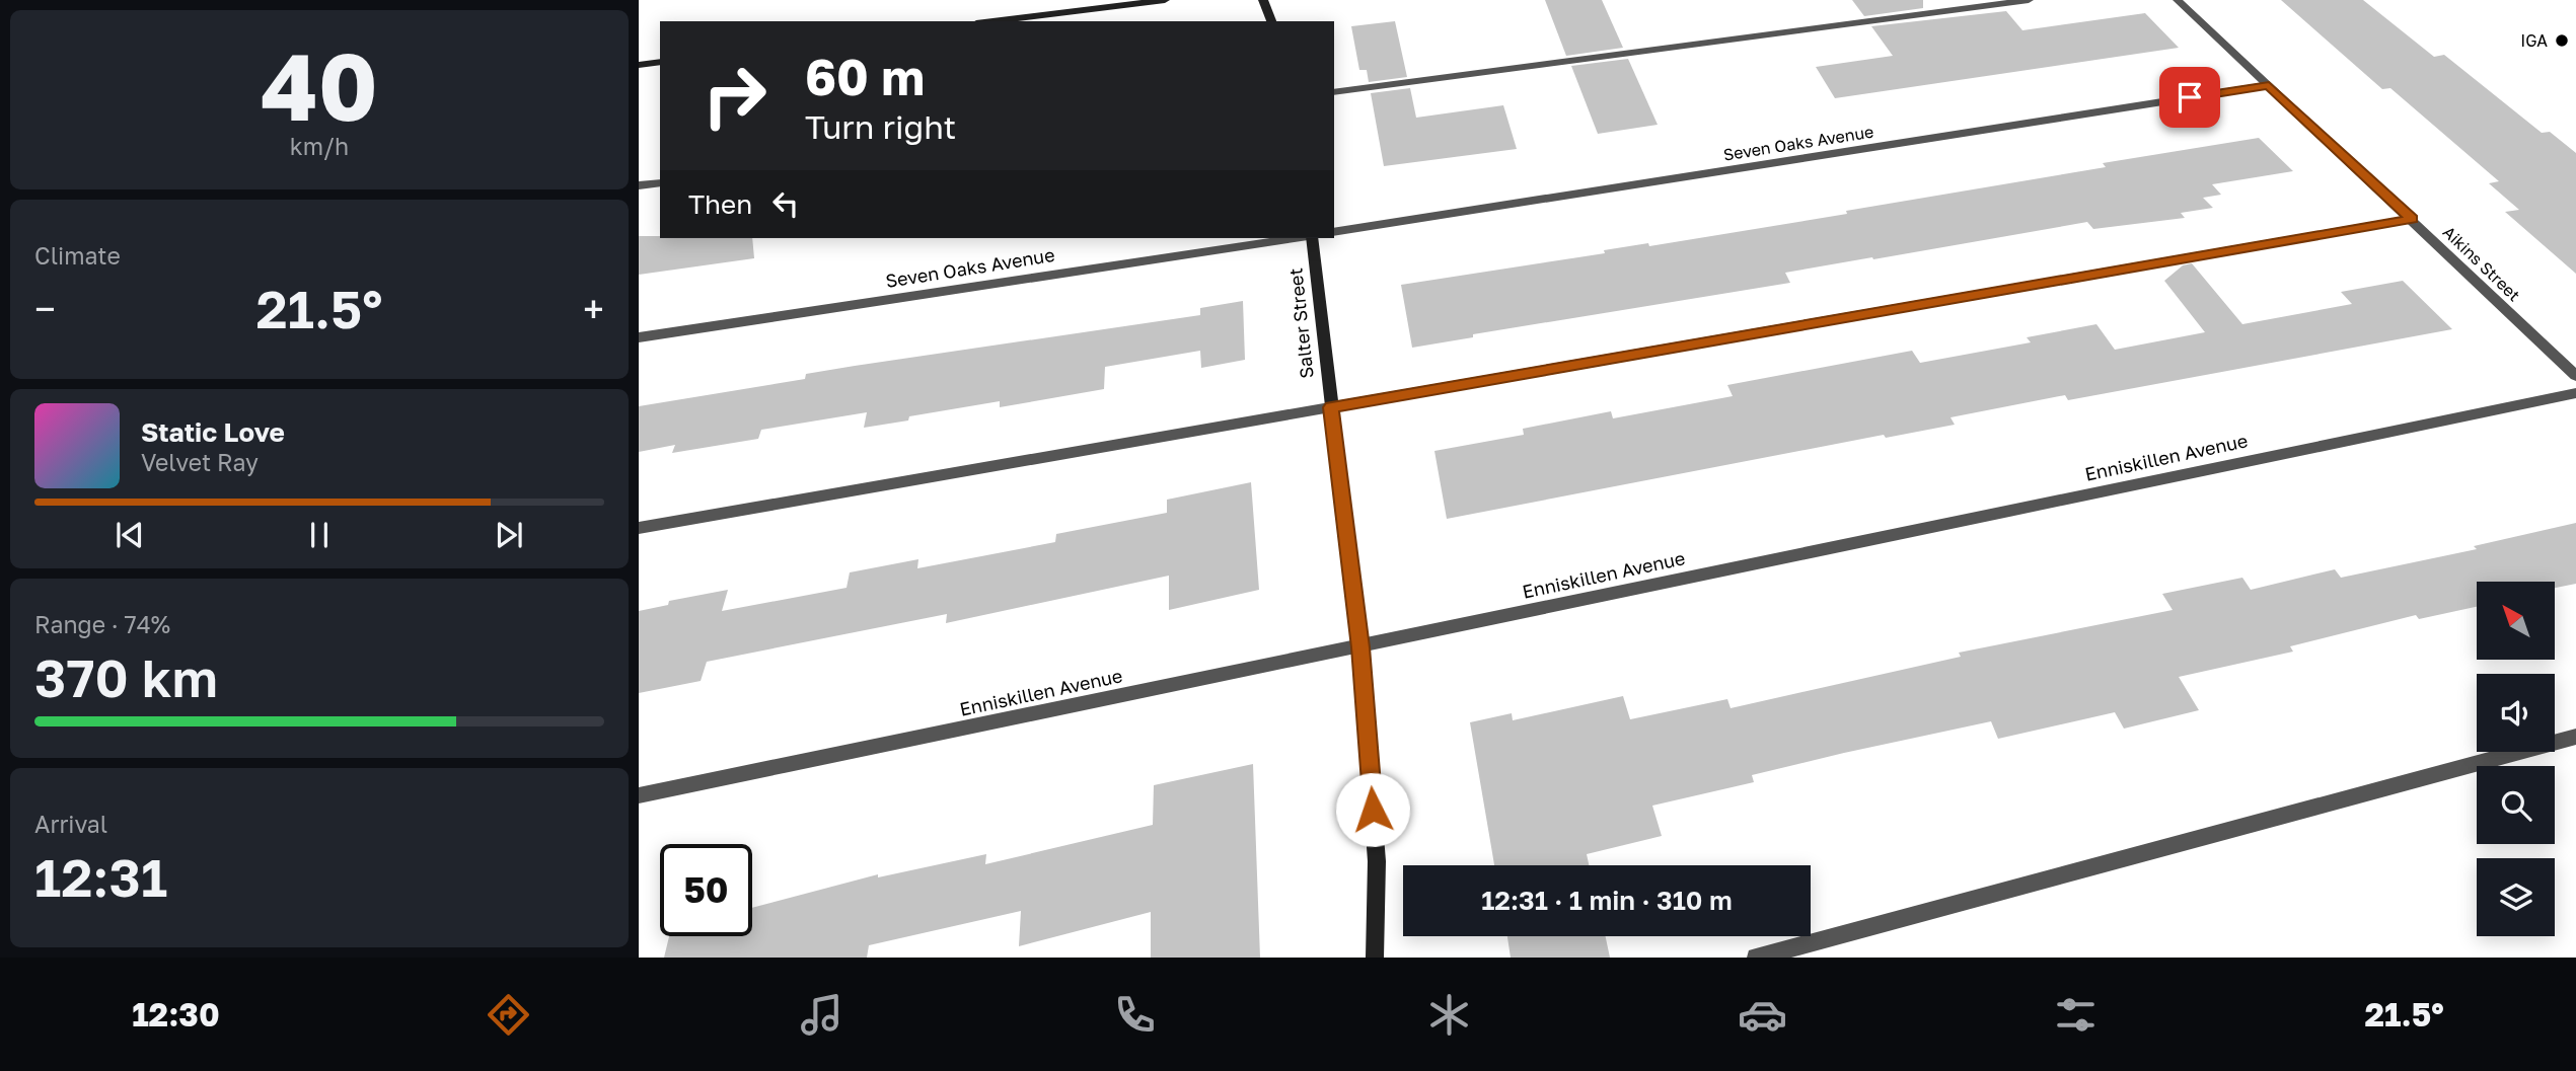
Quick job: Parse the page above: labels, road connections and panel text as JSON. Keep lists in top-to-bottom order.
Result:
{
  "streets": {
    "main road": ["Salter Street"],
    "street": ["Seven Oaks Avenue", "Aikins Street", "Enniskillen Avenue"]
  },
  "crossings": [
    ["Seven Oaks Avenue", "Aikins Street"],
    ["Salter Street", "Enniskillen Avenue"]
  ],
  "places": ["IGA"],
  "north": "top left",
  "page": {
    "tile": [
      ["40", "km/h"],
      "Climate",
      ["Range · 74%", "370 km"],
      ["Arrival", "12:31"]
    ],
    "turn": ["60 m", "Turn right"],
    "then": "Then",
    "heat": ["−", "21.5°", "+"],
    "song": ["Static Love", "Velvet Ray"],
    "limit": "50",
    "trip": "12:31 · 1 min · 310 m",
    "tabs": ["12:30", "21.5°"]
  }
}
